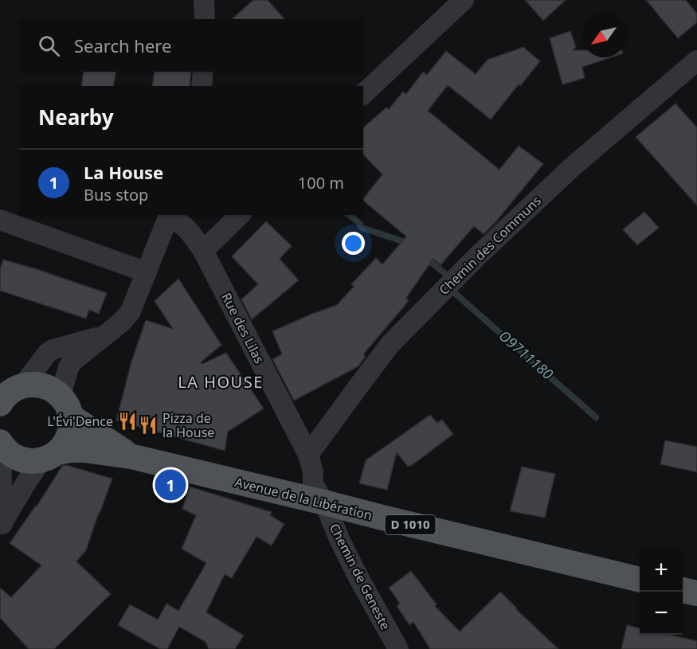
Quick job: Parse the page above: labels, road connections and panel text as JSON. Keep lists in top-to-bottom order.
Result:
{
  "streets": {
    "main road": ["Avenue de la Libération", "D 1010"],
    "street": ["Chemin des Communs", "Rue des Lilas", "Chemin de Geneste"]
  },
  "crossings": [
    ["Chemin des Communs", "Rue des Lilas"],
    ["Rue des Lilas", "Avenue de la Libération"],
    ["Rue des Lilas", "Chemin de Geneste"],
    ["Avenue de la Libération", "Chemin de Geneste"]
  ],
  "districts": ["LA HOUSE"],
  "water": ["O9711180"],
  "places": {
    "restaurant": ["L'Évi'Dence", "Pizza de la House"]
  },
  "north": "bottom left",
  "page": {
    "search": "Search here",
    "heading": "Nearby",
    "list": [
      {
        "mark": "1",
        "name": "La House",
        "note": "Bus stop",
        "value": "100 m"
      }
    ],
    "pins": "1",
    "map_buttons": ["+", "−"]
  }
}
